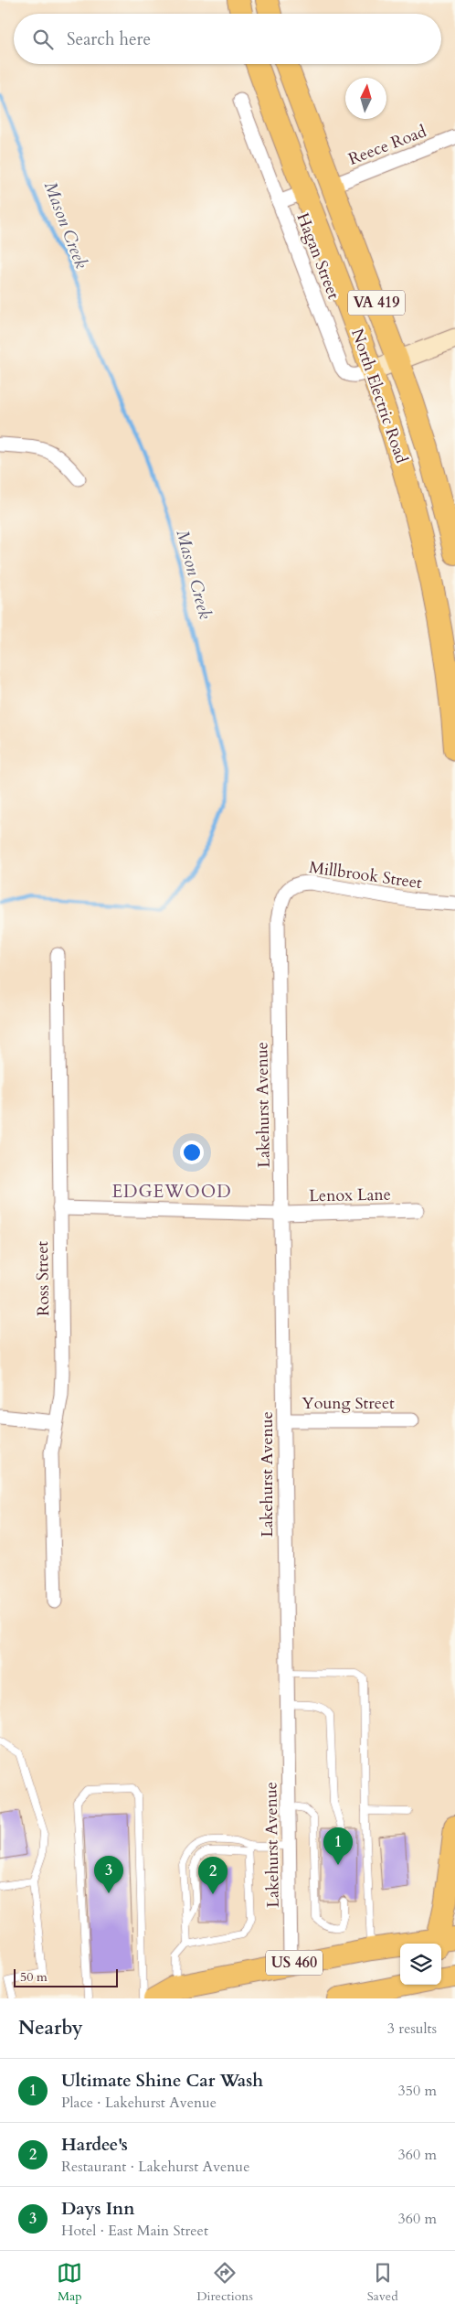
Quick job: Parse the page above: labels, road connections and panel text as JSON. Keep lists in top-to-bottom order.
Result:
{
  "streets": {
    "main road": ["VA 419", "North Electric Road", "US 460"],
    "street": [
      "Reece Road",
      "Hagan Street",
      "Millbrook Street",
      "Lakehurst Avenue",
      "Lenox Lane",
      "Ross Street",
      "Young Street"
    ]
  },
  "crossings": [
    ["Reece Road", "North Electric Road"],
    ["Hagan Street", "North Electric Road"],
    ["Millbrook Street", "Lakehurst Avenue"],
    ["Lakehurst Avenue", "Lenox Lane"],
    ["Lakehurst Avenue", "Young Street"],
    ["Lakehurst Avenue", "US 460"],
    ["Lenox Lane", "Ross Street"]
  ],
  "districts": ["EDGEWOOD"],
  "water": ["Mason Creek"],
  "scale_bar": "50 m",
  "north": "top",
  "page": {
    "search": "Search here",
    "pins": ["1", "3", "2"],
    "scale": "50 m",
    "heading": ["Nearby", "3 results"],
    "list": [
      {
        "mark": "1",
        "name": "Ultimate Shine Car Wash",
        "note": "Place · Lakehurst Avenue",
        "value": "350 m"
      },
      {
        "mark": "2",
        "name": "Hardee's",
        "note": "Restaurant · Lakehurst Avenue",
        "value": "360 m"
      },
      {
        "mark": "3",
        "name": "Days Inn",
        "note": "Hotel · East Main Street",
        "value": "360 m"
      }
    ],
    "nav": ["Map", "Directions", "Saved"]
  }
}
